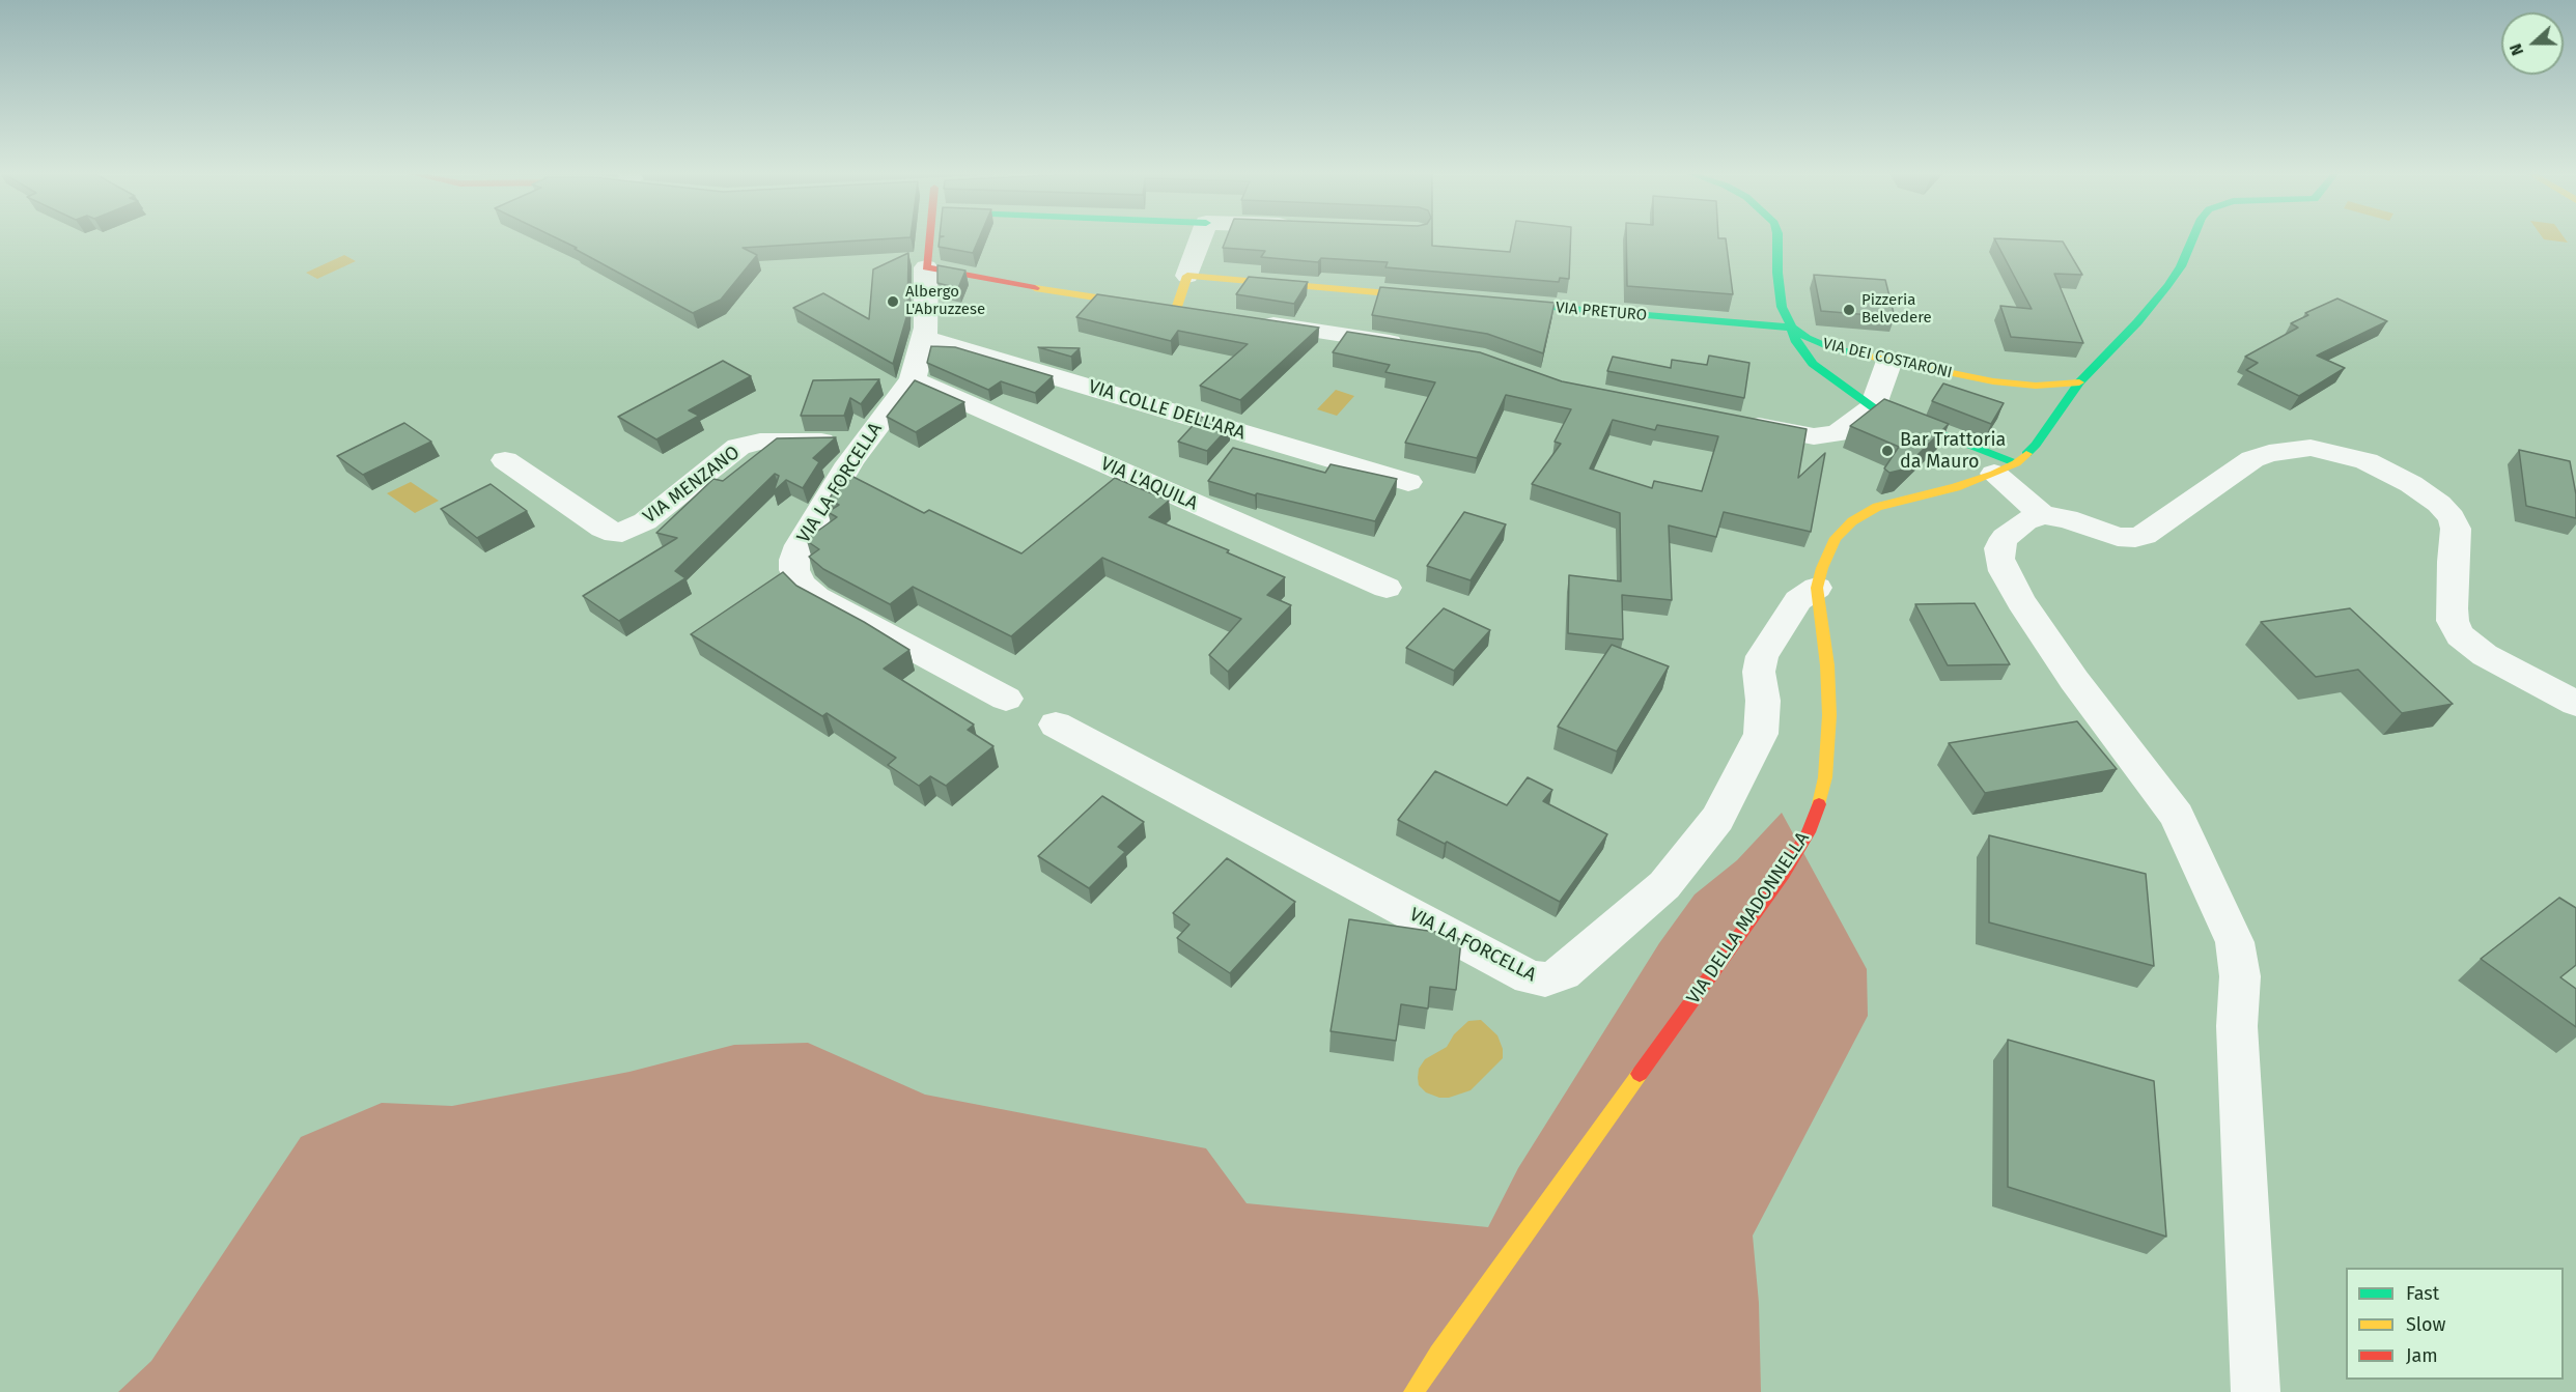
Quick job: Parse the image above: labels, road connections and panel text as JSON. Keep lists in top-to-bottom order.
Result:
{
  "streets": {
    "street": [
      "VIA PRETURO",
      "VIA DEI COSTARONI",
      "VIA COLLE DELL'ARA",
      "VIA LA FORCELLA",
      "VIA L'AQUILA",
      "VIA MENZANO",
      "VIA DELLA MADONNELLA"
    ]
  },
  "crossings": [
    ["VIA PRETURO", "VIA DEI COSTARONI"],
    ["VIA DEI COSTARONI", "VIA DELLA MADONNELLA"],
    ["VIA LA FORCELLA", "VIA L'AQUILA"],
    ["VIA LA FORCELLA", "VIA MENZANO"],
    ["VIA LA FORCELLA", "VIA DELLA MADONNELLA"]
  ],
  "places": ["Albergo L'Abruzzese", "Pizzeria Belvedere", "Bar Trattoria da Mauro"],
  "legend": ["Fast", "Slow", "Jam"],
  "north": "left"
}
